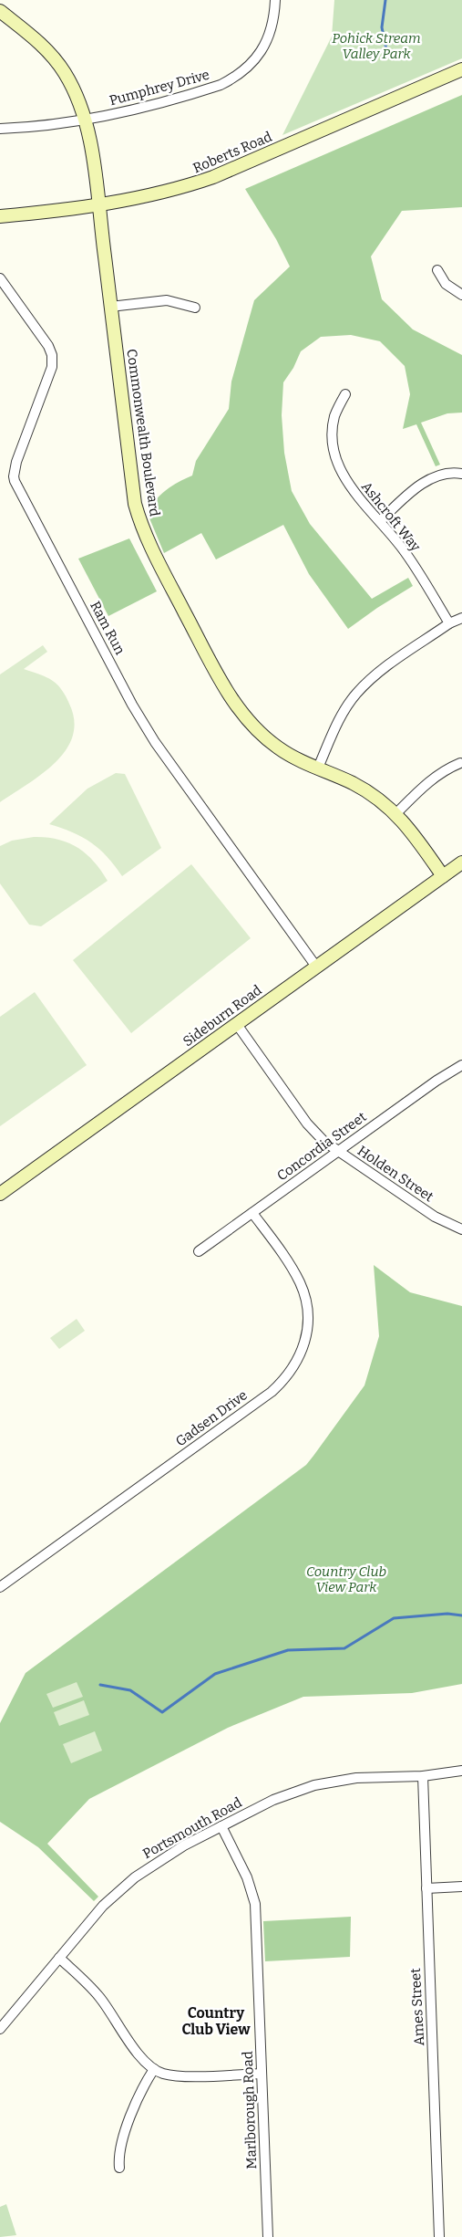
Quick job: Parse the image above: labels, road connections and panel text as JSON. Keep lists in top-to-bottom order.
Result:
{
  "streets": {
    "street": [
      "Pumphrey Drive",
      "Roberts Road",
      "Commonwealth Boulevard",
      "Ashcroft Way",
      "Ram Run",
      "Sideburn Road",
      "Concordia Street",
      "Holden Street",
      "Gadsen Drive",
      "Portsmouth Road",
      "Ames Street",
      "Marlborough Road"
    ]
  },
  "crossings": [
    ["Pumphrey Drive", "Commonwealth Boulevard"],
    ["Roberts Road", "Commonwealth Boulevard"],
    ["Commonwealth Boulevard", "Sideburn Road"],
    ["Ram Run", "Sideburn Road"],
    ["Sideburn Road", "Holden Street"],
    ["Concordia Street", "Holden Street"],
    ["Concordia Street", "Gadsen Drive"],
    ["Portsmouth Road", "Ames Street"],
    ["Portsmouth Road", "Marlborough Road"]
  ],
  "districts": ["Country Club View"],
  "parks": ["Pohick Stream Valley Park", "Country Club View Park"]
}
